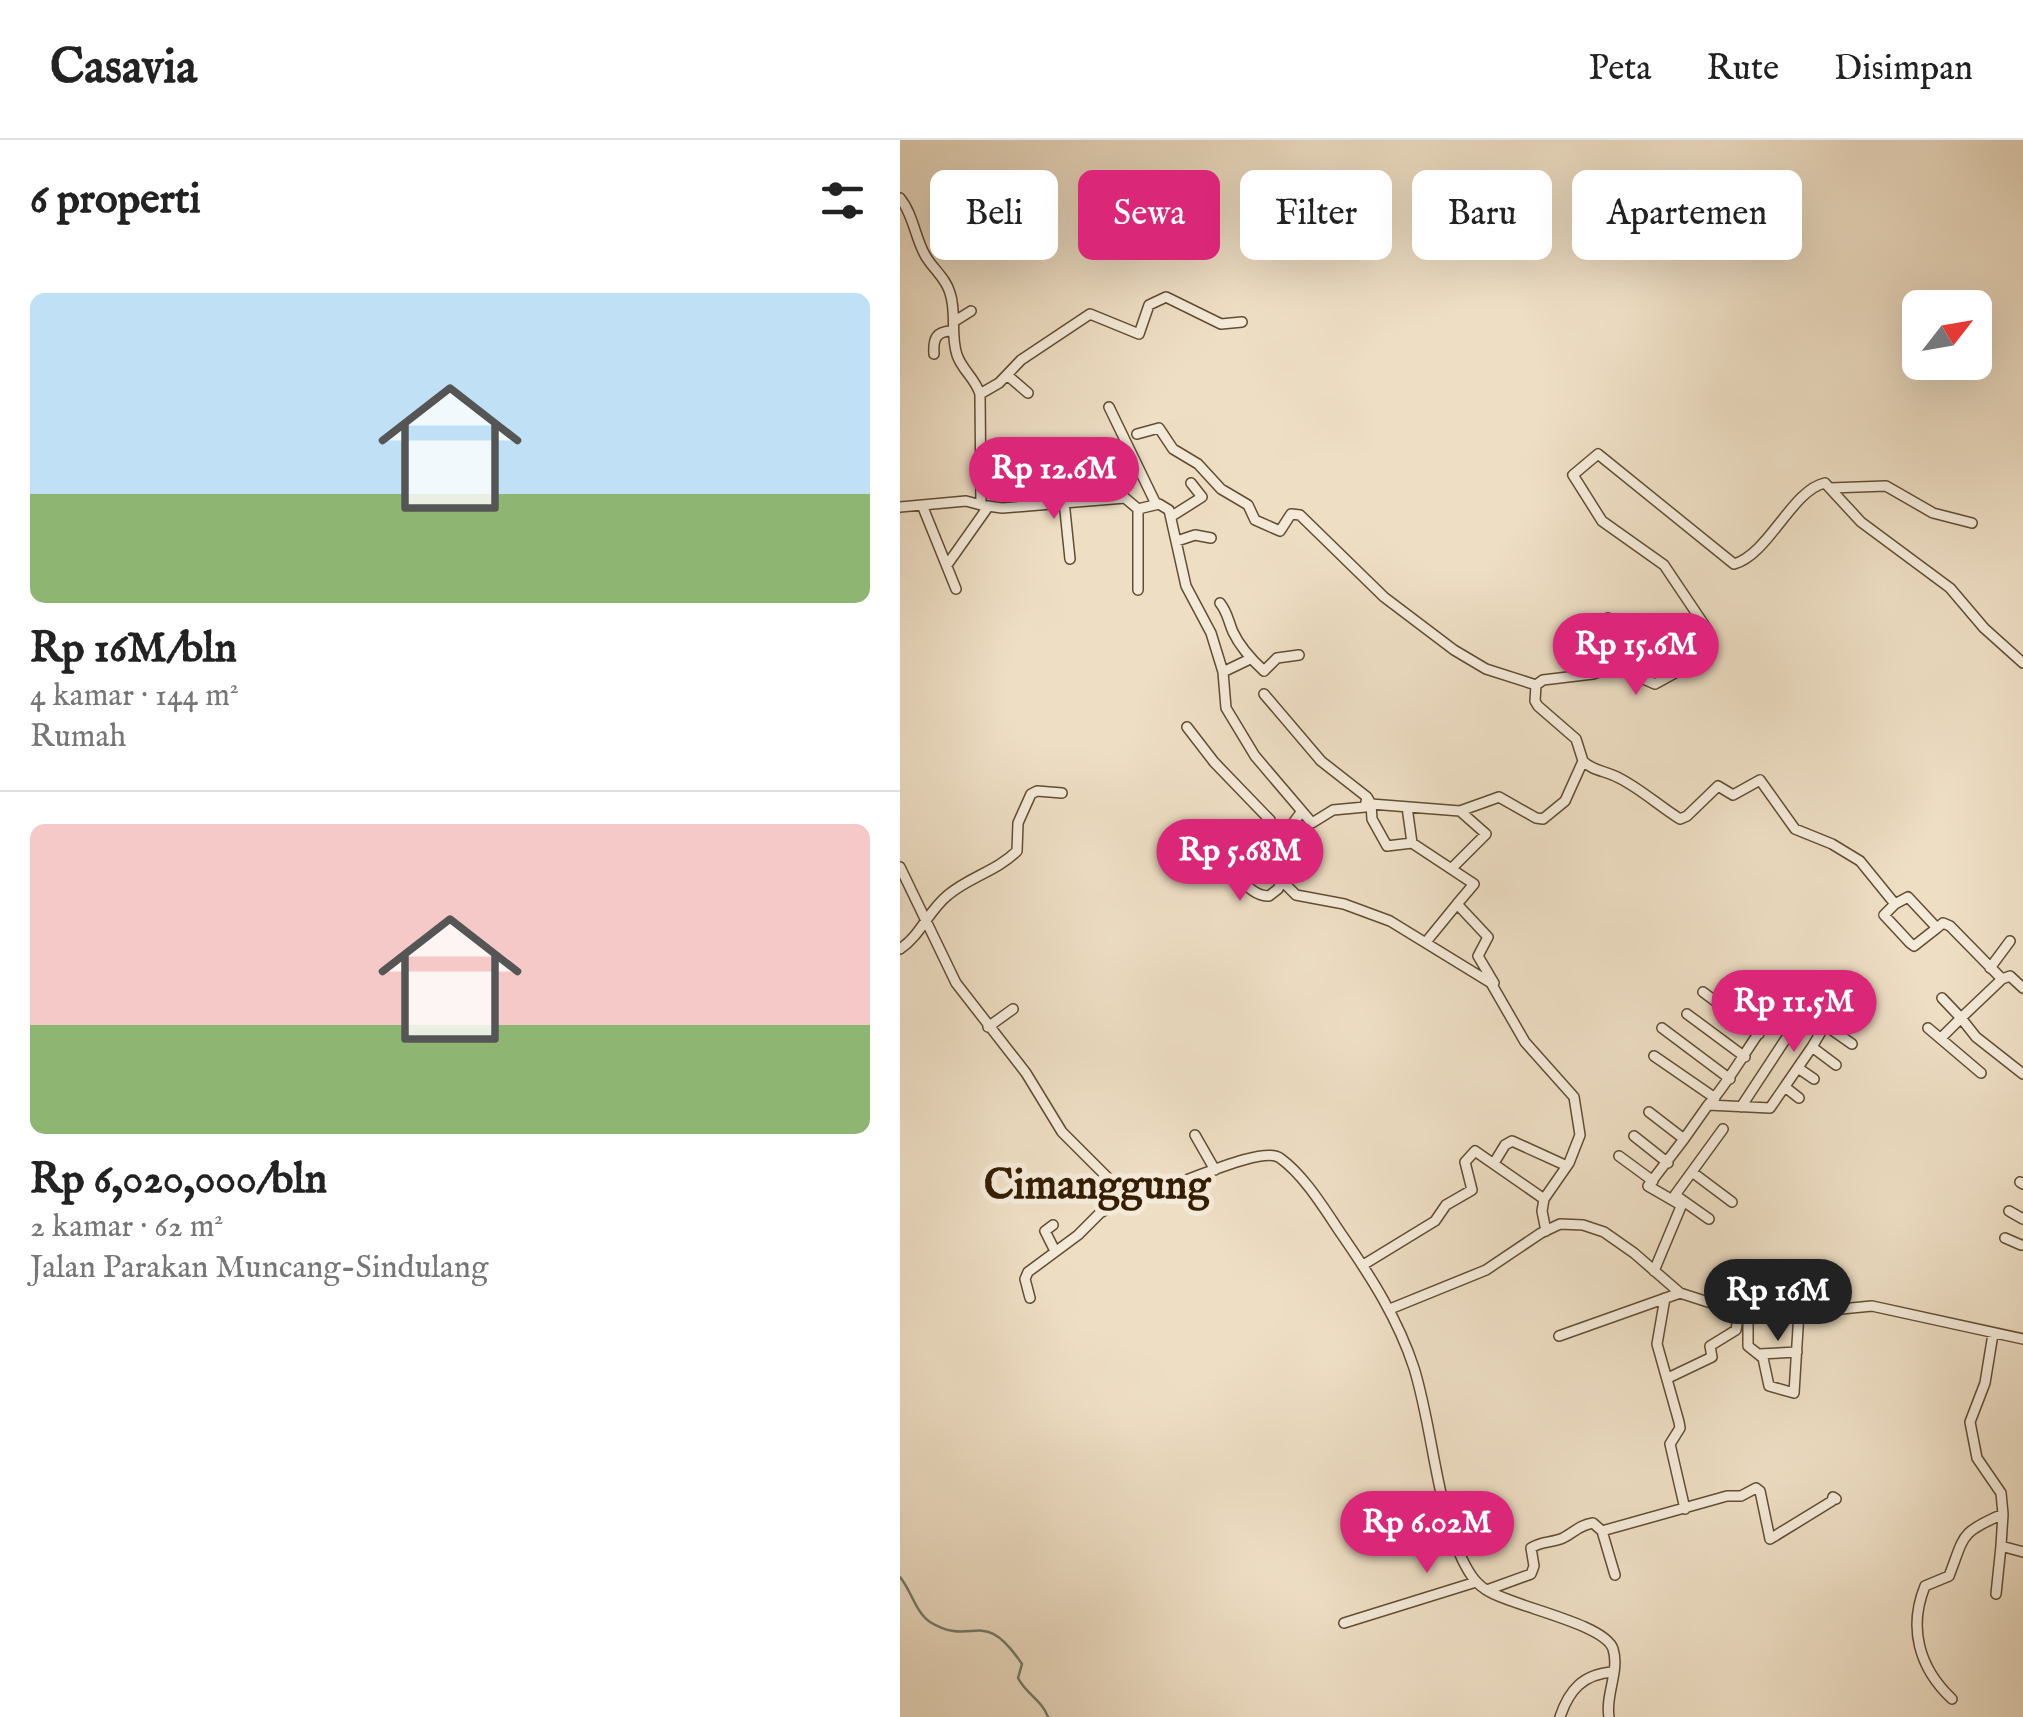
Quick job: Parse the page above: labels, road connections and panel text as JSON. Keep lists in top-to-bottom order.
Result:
{
  "districts": ["Cimanggung"],
  "north": "top right",
  "page": {
    "header": "Casavia",
    "nav": ["Peta", "Rute", "Disimpan"],
    "heading": "6 properti",
    "chip": [
      "Beli",
      "Sewa",
      "Filter",
      "Baru",
      "Apartemen"
    ],
    "list": [
      {
        "name": "Rp 16M/bln",
        "note": "4 kamar · 144 m² · Rumah"
      },
      {
        "name": "Rp 6,020,000/bln",
        "note": "2 kamar · 62 m² · Jalan Parakan Muncang-Sindulang"
      }
    ],
    "price": [
      "Rp 12.6M",
      "Rp 15.6M",
      "Rp 5.68M",
      "Rp 11.5M",
      "Rp 16M",
      "Rp 6.02M"
    ]
  }
}
